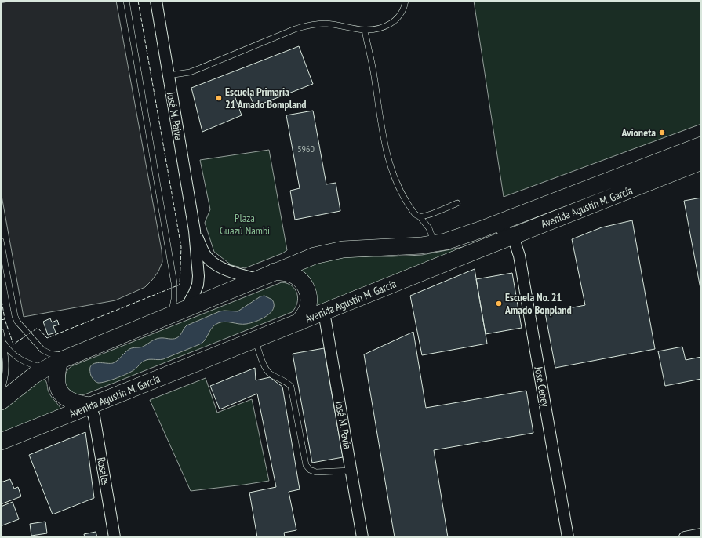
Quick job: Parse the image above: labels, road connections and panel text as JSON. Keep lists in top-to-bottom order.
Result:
{
  "streets": {
    "main road": ["Avenida Agustín M. García"],
    "street": [
      "José M. Paiva",
      "José Cebey",
      "José M. Pavía",
      "Rosales"
    ]
  },
  "crossings": [
    ["Avenida Agustín M. García", "José Cebey"],
    ["Avenida Agustín M. García", "José M. Pavía"],
    ["Avenida Agustín M. García", "Rosales"]
  ],
  "parks": ["Plaza Guazú Nambi"],
  "places": ["Escuela Primaria 21 Amado Bompland", "Avioneta", "Escuela No. 21 Amado Bonpland"],
  "house_numbers": ["5960"]
}
